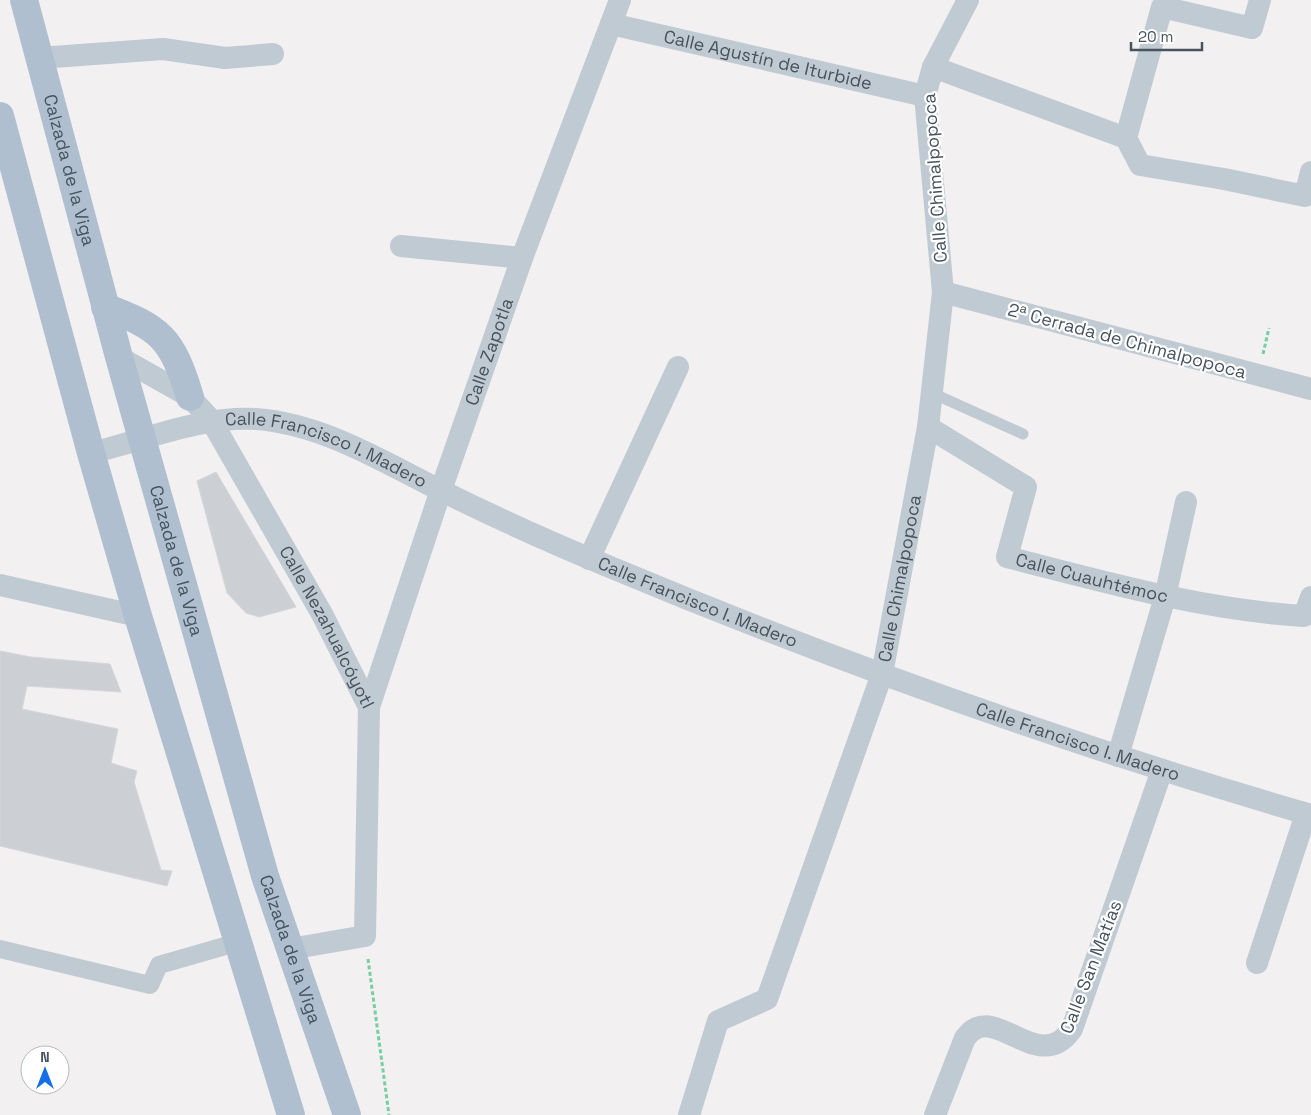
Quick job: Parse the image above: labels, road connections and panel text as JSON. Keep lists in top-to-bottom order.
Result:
{
  "streets": {
    "main road": ["Calzada de la Viga"],
    "street": [
      "Calle Agustín de Iturbide",
      "Calle Chimalpopoca",
      "2ª Cerrada de Chimalpopoca",
      "Calle Zapotla",
      "Calle Francisco I. Madero",
      "Calle Cuauhtémoc",
      "Calle Nezahualcóyotl",
      "Calle San Matías"
    ]
  },
  "crossings": [
    ["Calle Agustín de Iturbide", "Calle Chimalpopoca"],
    ["Calle Agustín de Iturbide", "Calle Zapotla"],
    ["Calzada de la Viga", "Calle Francisco I. Madero"],
    ["Calzada de la Viga", "Calle Nezahualcóyotl"],
    ["Calle Chimalpopoca", "2ª Cerrada de Chimalpopoca"],
    ["Calle Chimalpopoca", "Calle Francisco I. Madero"],
    ["Calle Chimalpopoca", "Calle Cuauhtémoc"],
    ["Calle Zapotla", "Calle Francisco I. Madero"],
    ["Calle Zapotla", "Calle Nezahualcóyotl"],
    ["Calle Francisco I. Madero", "Calle Nezahualcóyotl"],
    ["Calle Francisco I. Madero", "Calle San Matías"]
  ],
  "scale_bar": "20 m",
  "north": "top"
}
